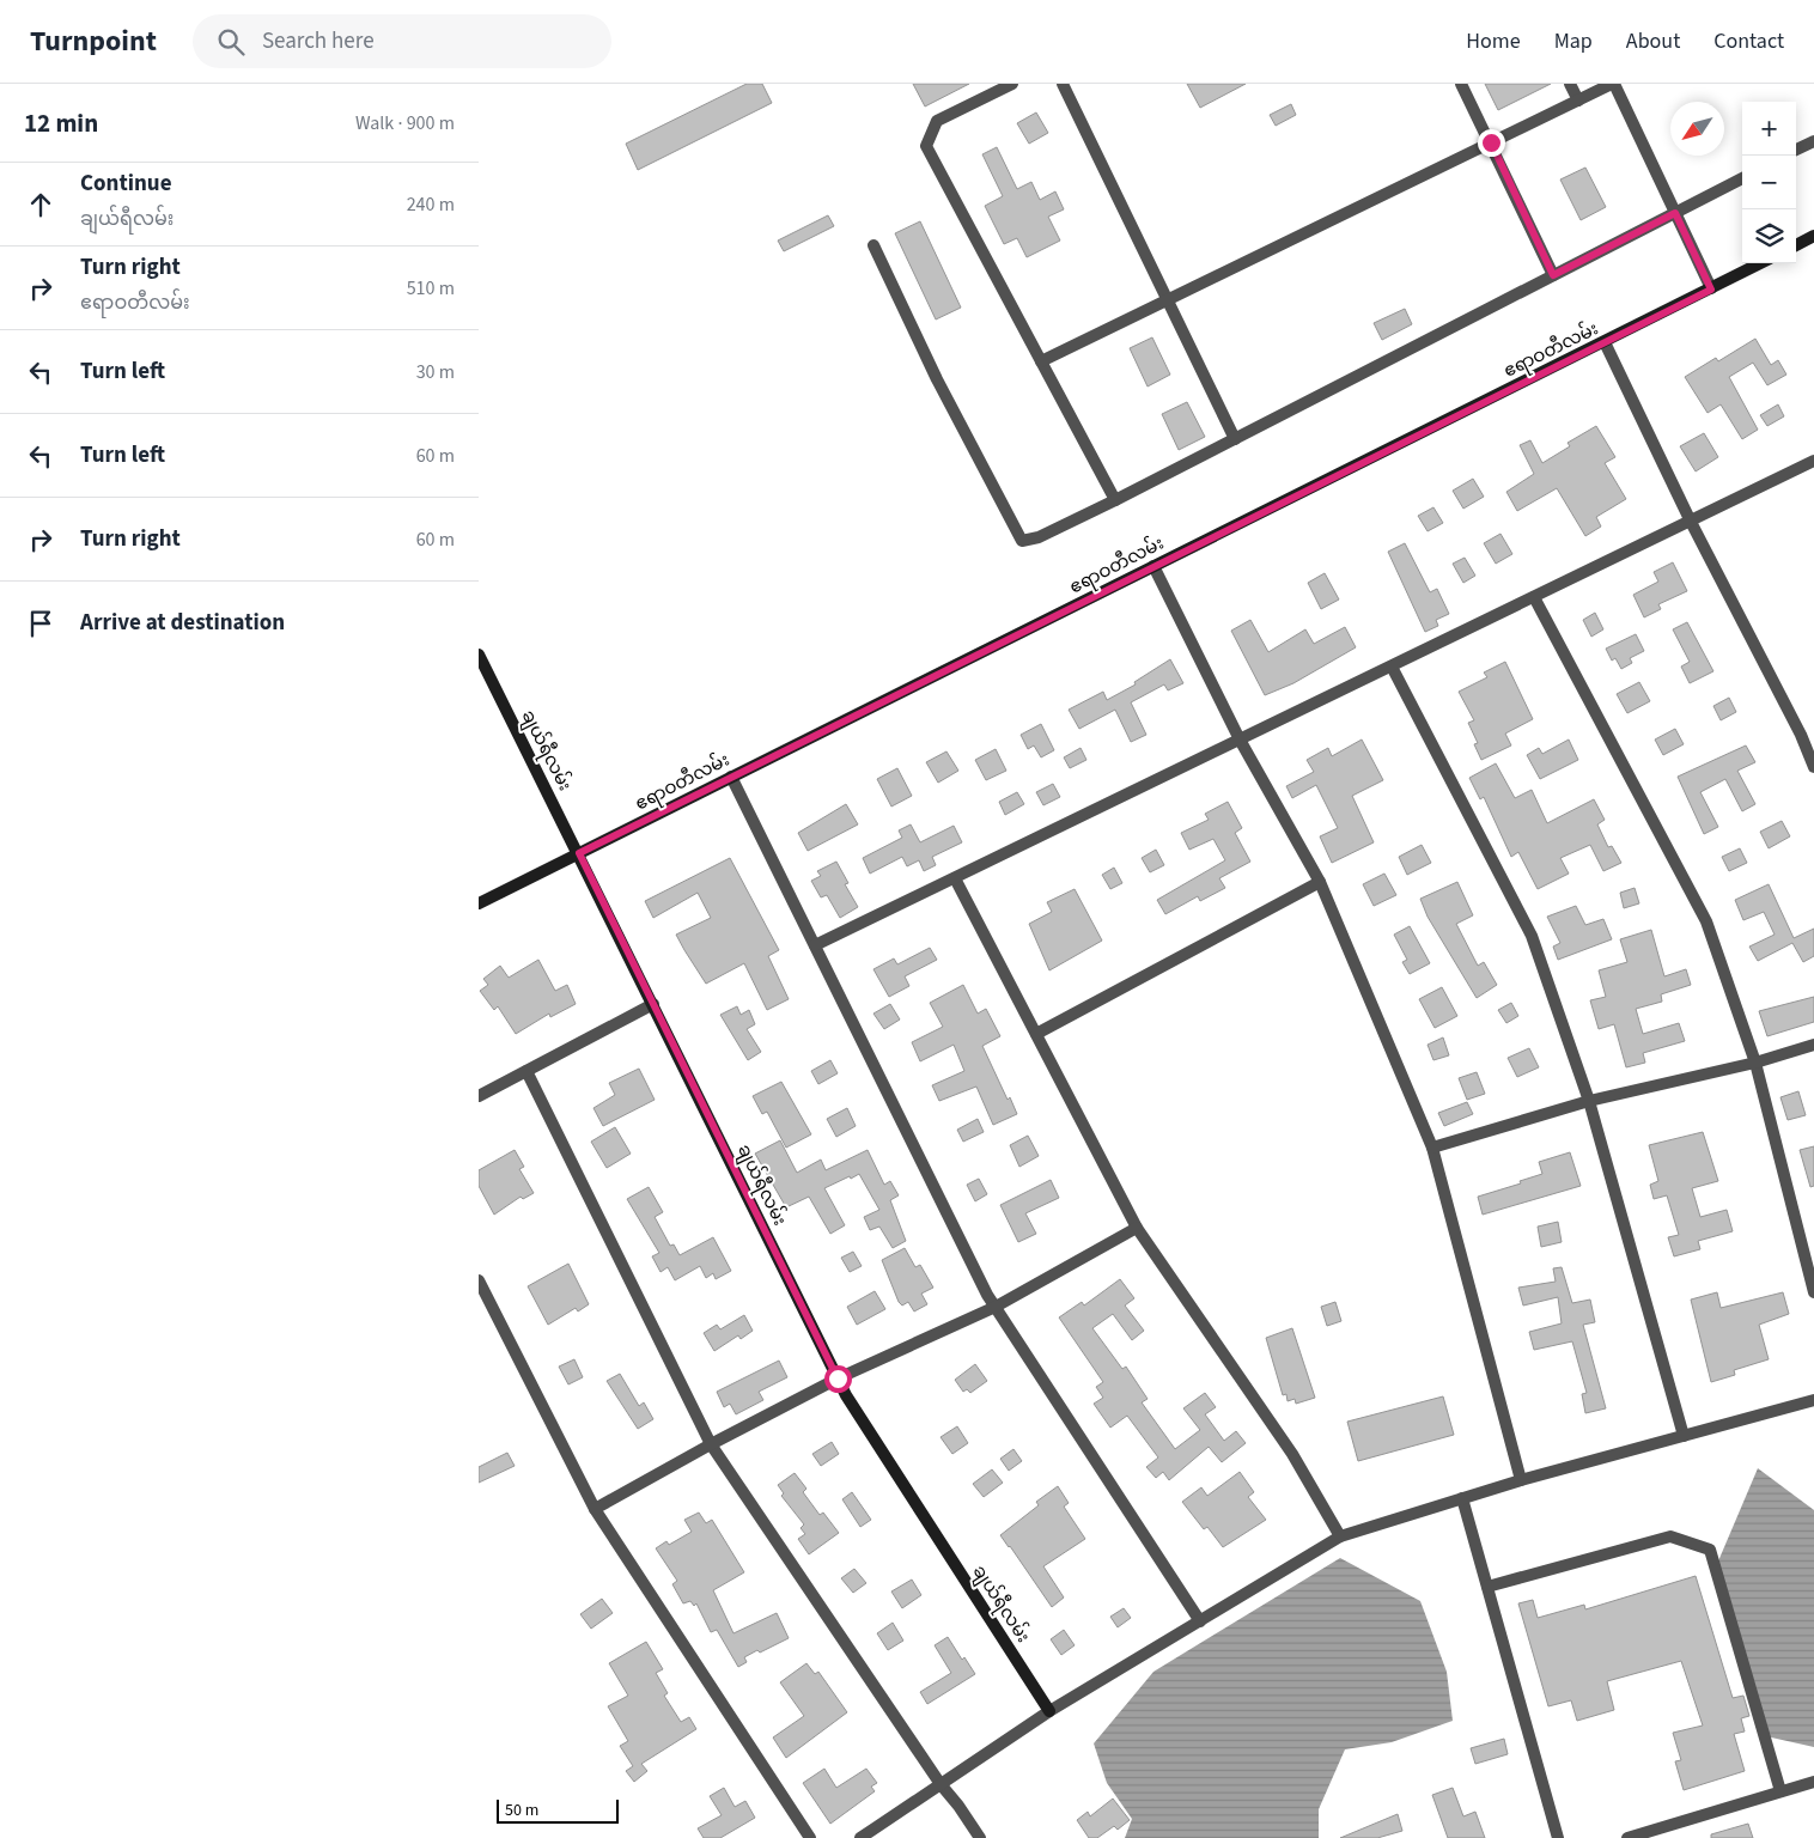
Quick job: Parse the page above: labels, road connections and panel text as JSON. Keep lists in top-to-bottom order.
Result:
{
  "streets": {
    "street": ["ဧရာဝတီလမ်း", "ချယ်ရီလမ်း"]
  },
  "crossings": [
    ["ဧရာဝတီလမ်း", "ချယ်ရီလမ်း"]
  ],
  "scale_bar": "50 m",
  "north": "bottom left",
  "page": {
    "header": "Turnpoint",
    "search": "Search here",
    "nav": [
      "Home",
      "Map",
      "About",
      "Contact"
    ],
    "heading": ["12 min", "Walk · 900 m"],
    "map_buttons": ["+", "−"],
    "list": [
      ["Continue", "ချယ်ရီလမ်း", "240 m"],
      ["Turn right", "ဧရာဝတီလမ်း", "510 m"],
      ["Turn left", "30 m"],
      ["Turn left", "60 m"],
      ["Turn right", "60 m"],
      "Arrive at destination"
    ],
    "scale": "50 m"
  }
}
